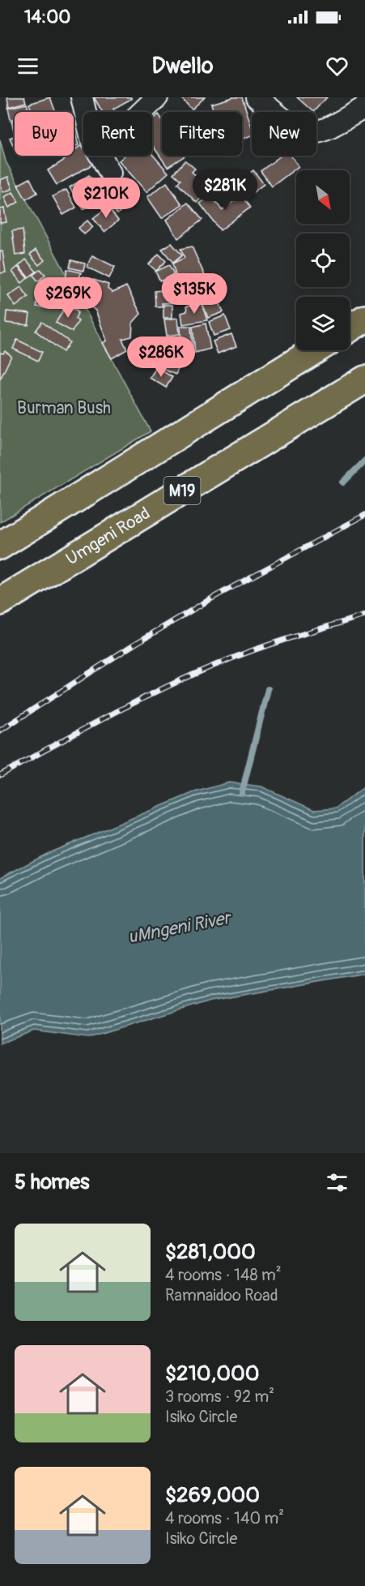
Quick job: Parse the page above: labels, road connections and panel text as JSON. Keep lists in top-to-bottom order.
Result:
{
  "streets": {
    "highway": ["M19", "Umgeni Road"]
  },
  "water": ["uMngeni River"],
  "parks": ["Burman Bush"],
  "north": "bottom right",
  "page": {
    "status": "14:00",
    "header": "Dwello",
    "chip": [
      "Buy",
      "Rent",
      "Filters",
      "New"
    ],
    "price": [
      "$281K",
      "$210K",
      "$135K",
      "$269K",
      "$286K"
    ],
    "heading": "5 homes",
    "list": [
      {
        "name": "$281,000",
        "note": "4 rooms · 148 m² · Ramnaidoo Road"
      },
      {
        "name": "$210,000",
        "note": "3 rooms · 92 m² · Isiko Circle"
      },
      {
        "name": "$269,000",
        "note": "4 rooms · 140 m² · Isiko Circle"
      }
    ]
  }
}
